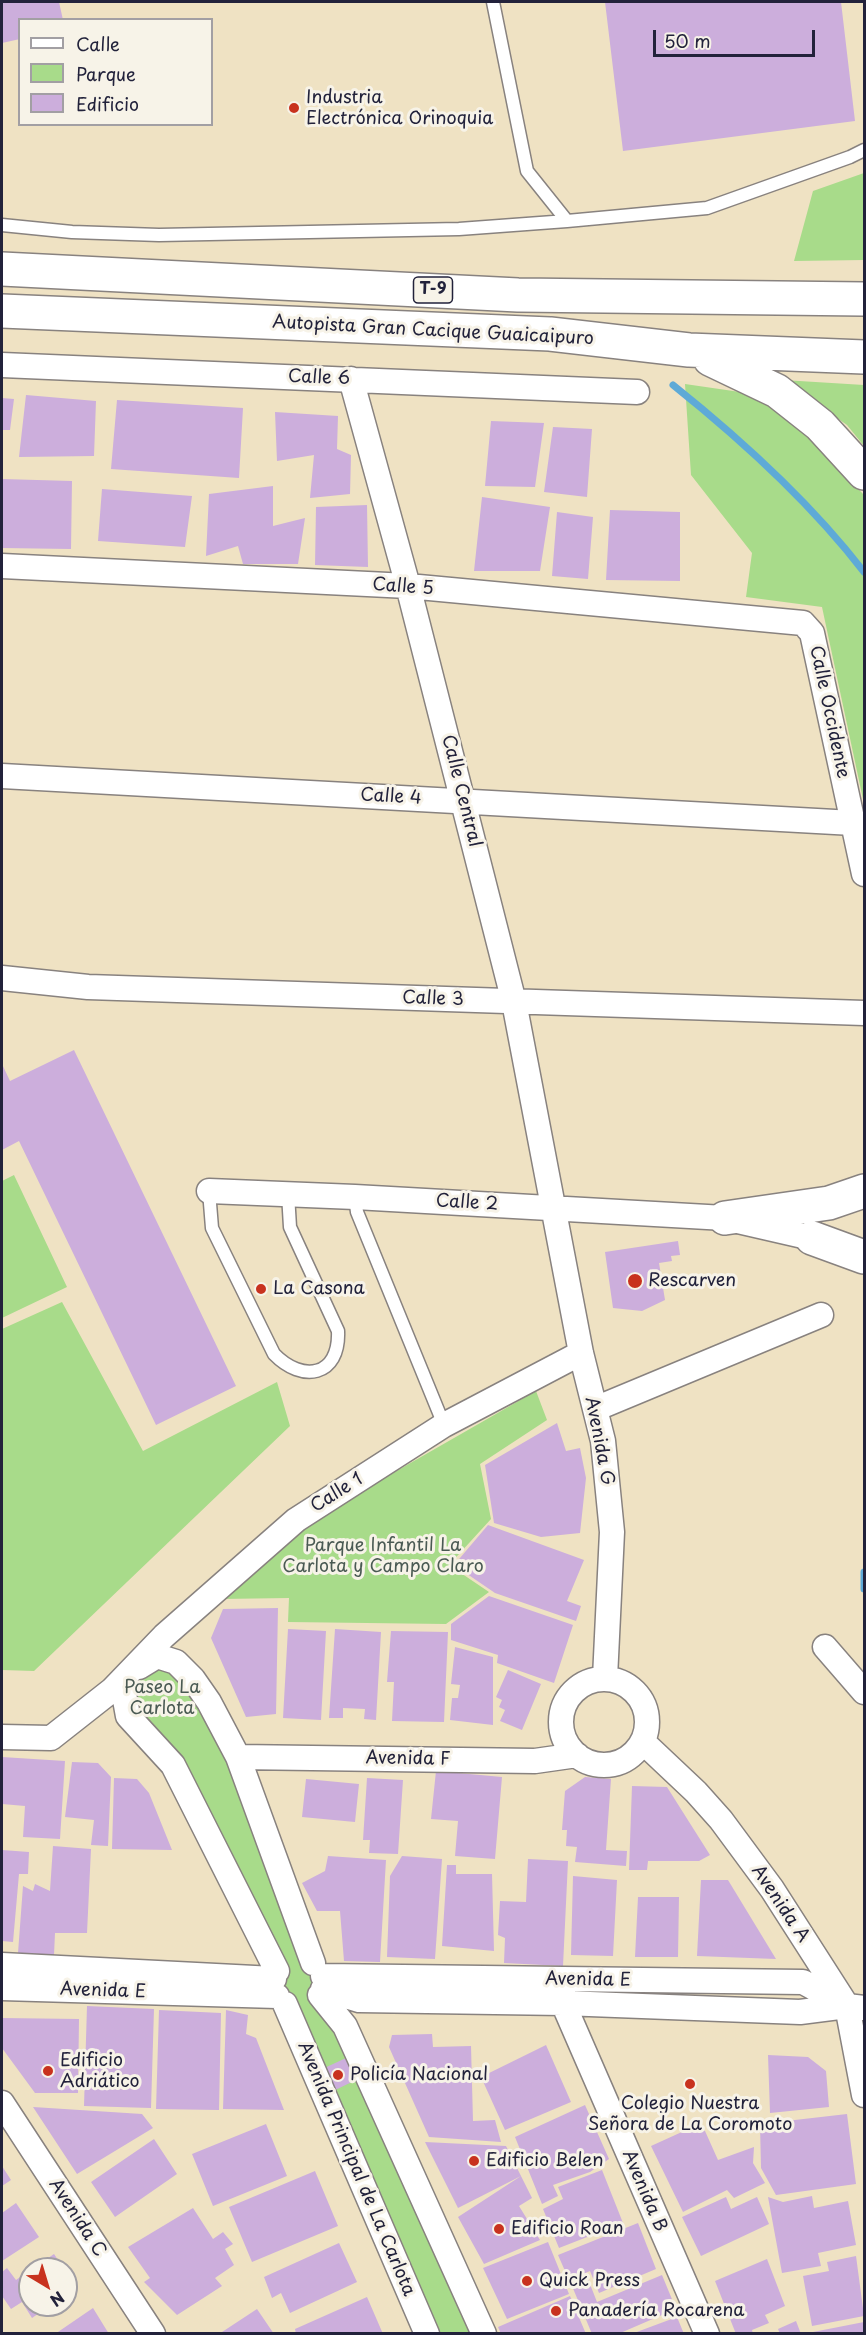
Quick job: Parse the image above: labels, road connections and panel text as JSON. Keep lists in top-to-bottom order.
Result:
{
  "streets": {
    "main road": ["T-9", "Autopista Gran Cacique Guaicaipuro"],
    "street": [
      "Calle 6",
      "Calle 5",
      "Calle Occidente",
      "Calle Central",
      "Calle 4",
      "Calle 3",
      "Calle 2",
      "Avenida G",
      "Calle 1",
      "Avenida F",
      "Avenida A",
      "Avenida E",
      "Avenida Principal de La Carlota",
      "Avenida B",
      "Avenida C"
    ]
  },
  "crossings": [
    ["Calle 6", "Calle Central"],
    ["Calle 5", "Calle Occidente"],
    ["Calle 5", "Calle Central"],
    ["Calle Occidente", "Calle 4"],
    ["Calle Central", "Calle 4"],
    ["Calle Central", "Calle 3"],
    ["Calle Central", "Calle 2"],
    ["Calle Central", "Avenida G"],
    ["Calle 2", "Avenida G"],
    ["Avenida G", "Calle 1"],
    ["Avenida G", "Avenida F"],
    ["Avenida G", "Avenida A"],
    ["Calle 1", "Avenida Principal de La Carlota"],
    ["Avenida F", "Avenida A"],
    ["Avenida A", "Avenida E"],
    ["Avenida E", "Avenida Principal de La Carlota"],
    ["Avenida E", "Avenida B"]
  ],
  "parks": ["Parque Infantil La Carlota y Campo Claro", "Paseo La Carlota"],
  "places": [
    "Industria Electrónica Orinoquia",
    "Rescarven",
    "La Casona",
    "Edificio Adriático",
    "Policía Nacional",
    "Colegio Nuestra Señora de La Coromoto",
    "Edificio Belen",
    "Edificio Roan",
    "Quick Press",
    "Panadería Rocarena"
  ],
  "legend": ["Calle", "Parque", "Edificio"],
  "scale_bar": "50 m",
  "north": "bottom right"
}
